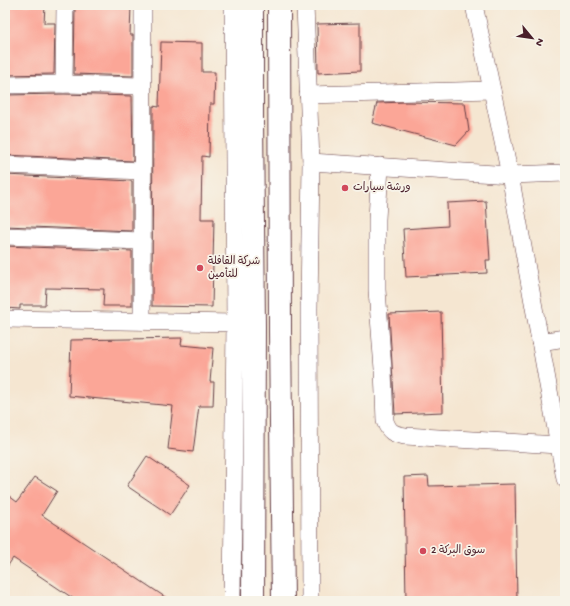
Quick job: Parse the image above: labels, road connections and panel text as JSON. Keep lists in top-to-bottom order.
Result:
{
  "places": ["ورشة سيارات", "شركة القافلة للتأمين", "سوق البركة 2"],
  "north": "bottom right"
}
